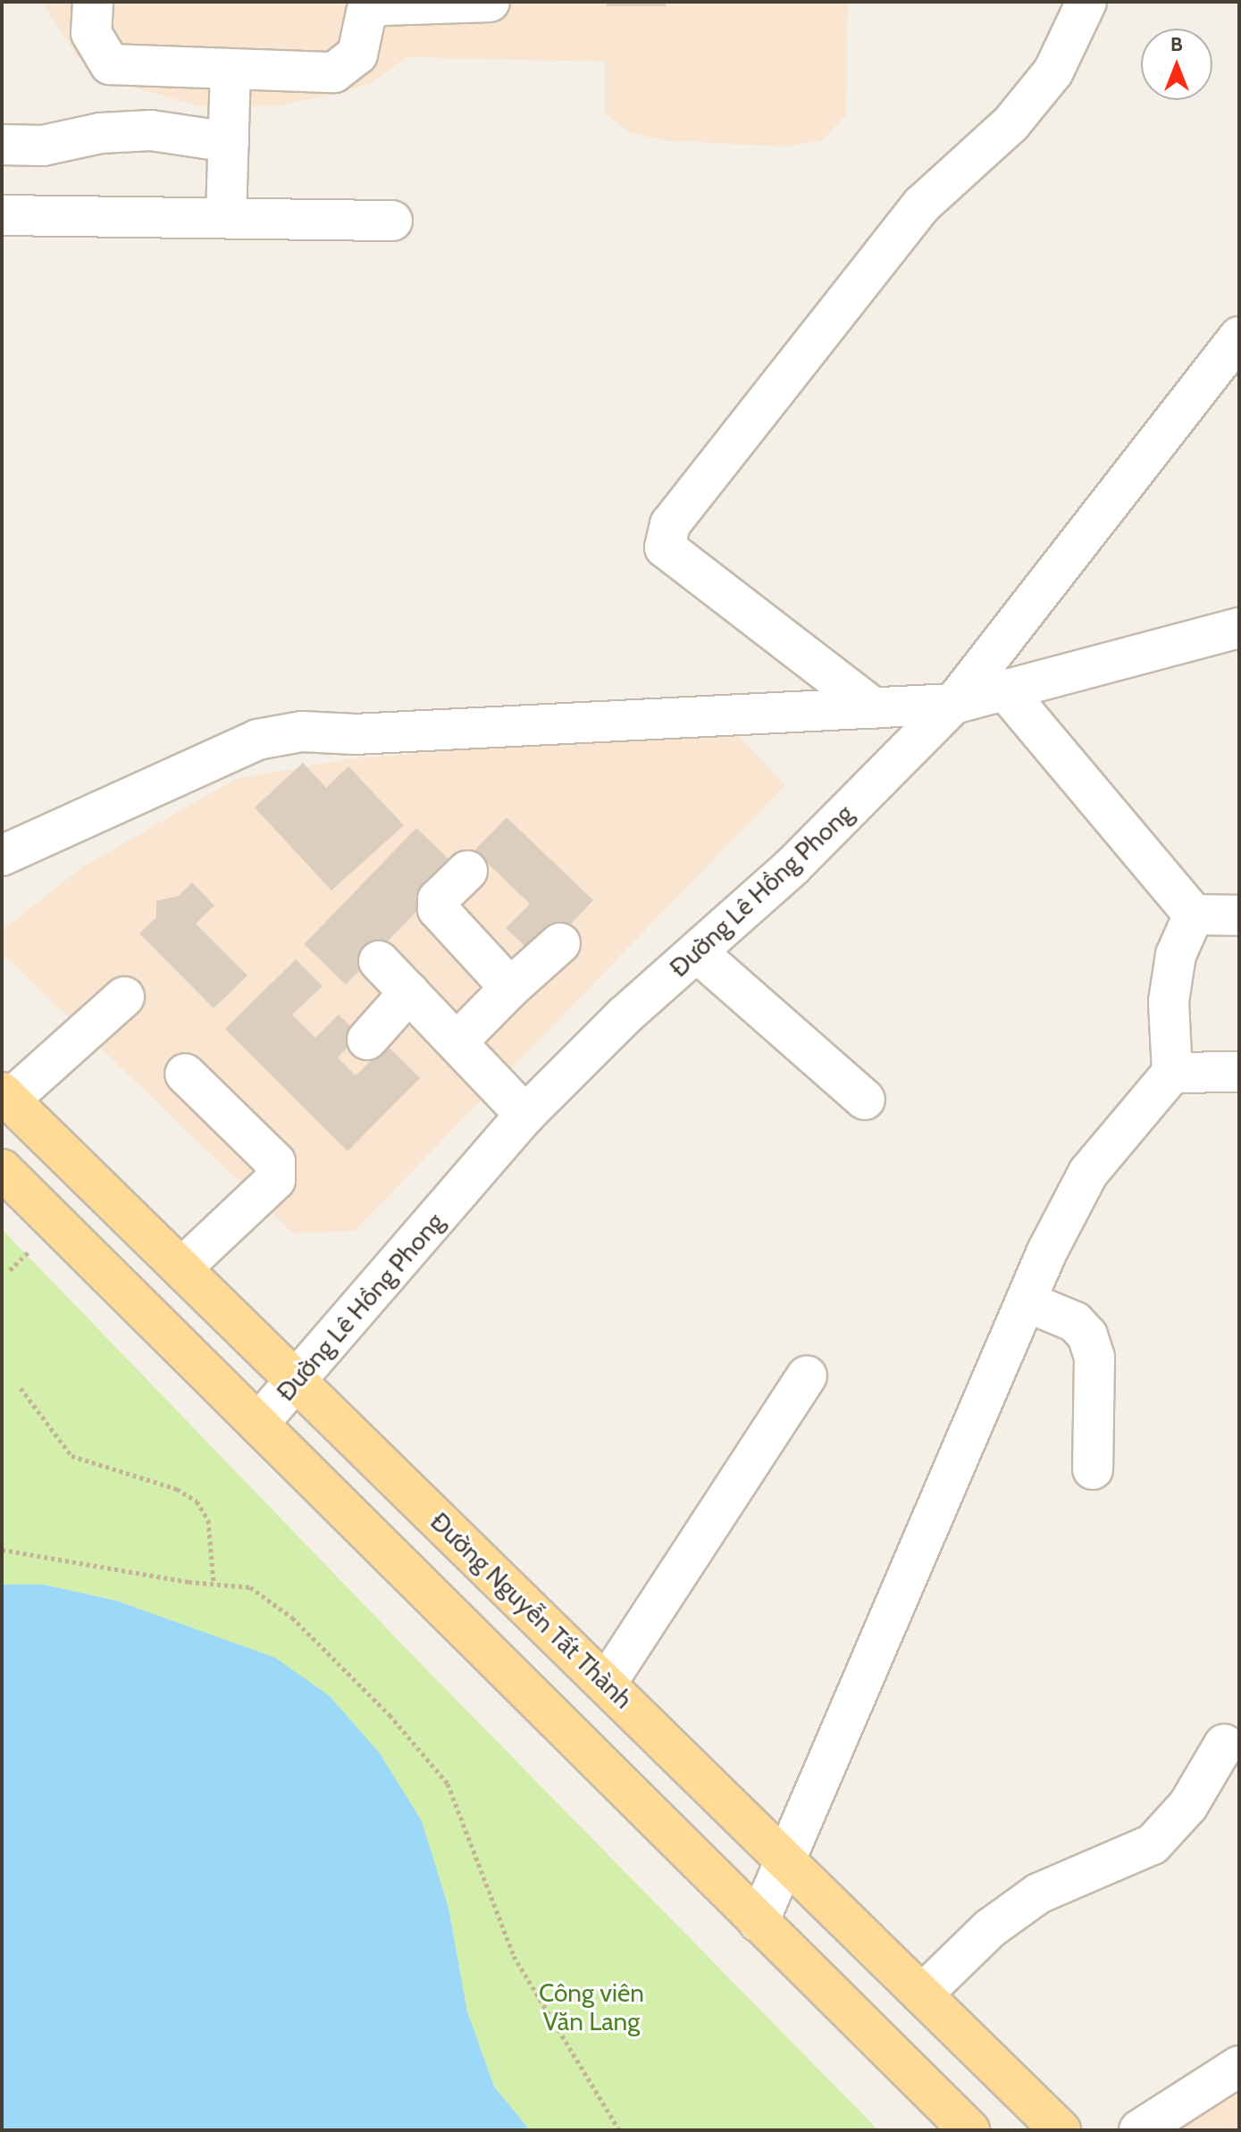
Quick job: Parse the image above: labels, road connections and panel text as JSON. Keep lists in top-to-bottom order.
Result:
{
  "streets": {
    "main road": ["Đường Nguyễn Tất Thành"],
    "street": ["Đường Lê Hồng Phong"]
  },
  "crossings": [
    ["Đường Lê Hồng Phong", "Đường Nguyễn Tất Thành"]
  ],
  "parks": ["Công viên Văn Lang"],
  "north": "top"
}
